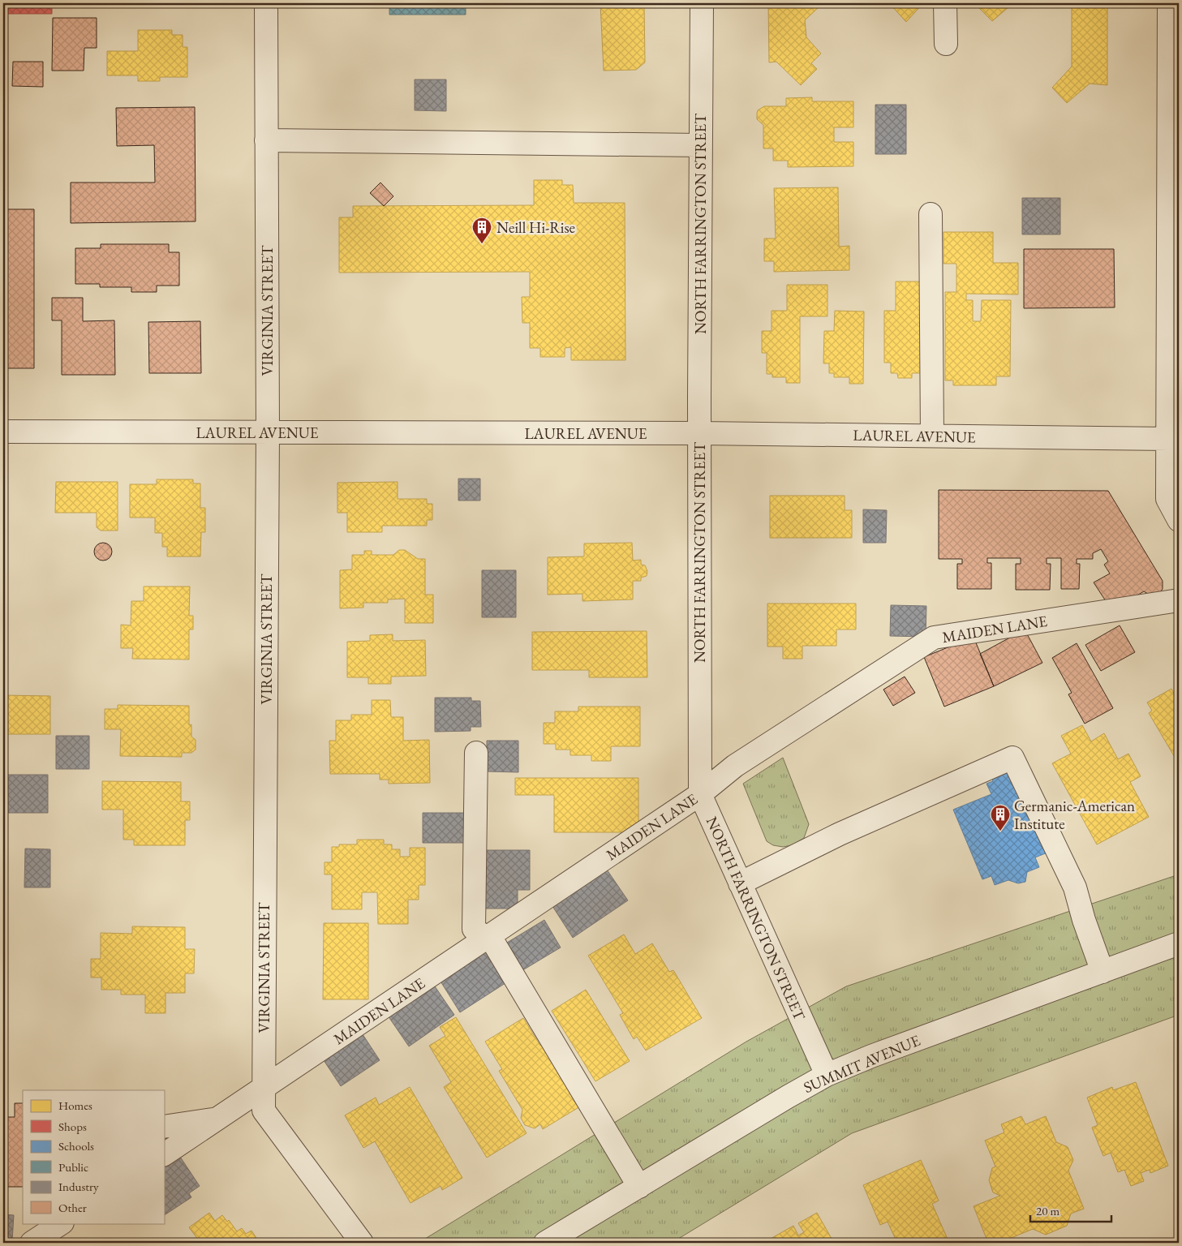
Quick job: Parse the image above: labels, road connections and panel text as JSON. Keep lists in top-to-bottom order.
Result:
{
  "streets": {
    "street": [
      "NORTH FARRINGTON STREET",
      "VIRGINIA STREET",
      "LAUREL AVENUE",
      "MAIDEN LANE",
      "SUMMIT AVENUE"
    ]
  },
  "crossings": [
    ["NORTH FARRINGTON STREET", "LAUREL AVENUE"],
    ["NORTH FARRINGTON STREET", "MAIDEN LANE"],
    ["NORTH FARRINGTON STREET", "SUMMIT AVENUE"],
    ["VIRGINIA STREET", "LAUREL AVENUE"],
    ["VIRGINIA STREET", "MAIDEN LANE"]
  ],
  "places": {
    "building": ["Neill Hi-Rise", "Germanic-American Institute"]
  },
  "legend": [
    "Homes",
    "Shops",
    "Schools",
    "Public",
    "Industry",
    "Other"
  ],
  "scale_bar": "20 m"
}
